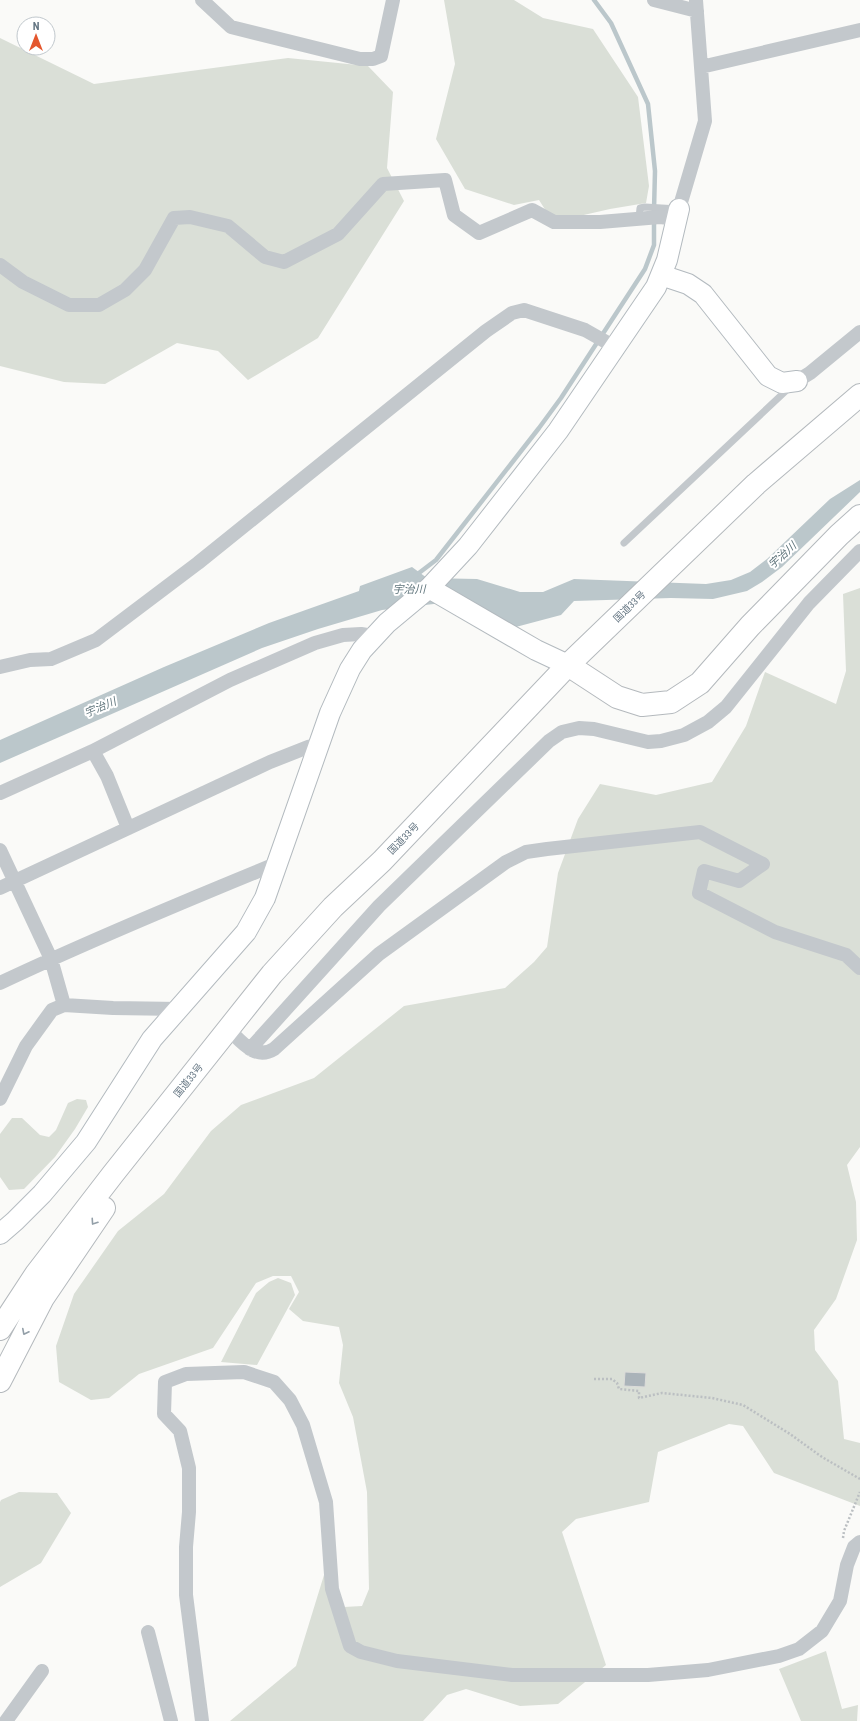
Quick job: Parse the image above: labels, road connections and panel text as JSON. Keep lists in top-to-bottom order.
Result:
{
  "streets": {
    "highway": ["国道33号"]
  },
  "water": ["宇治川"],
  "north": "top"
}
